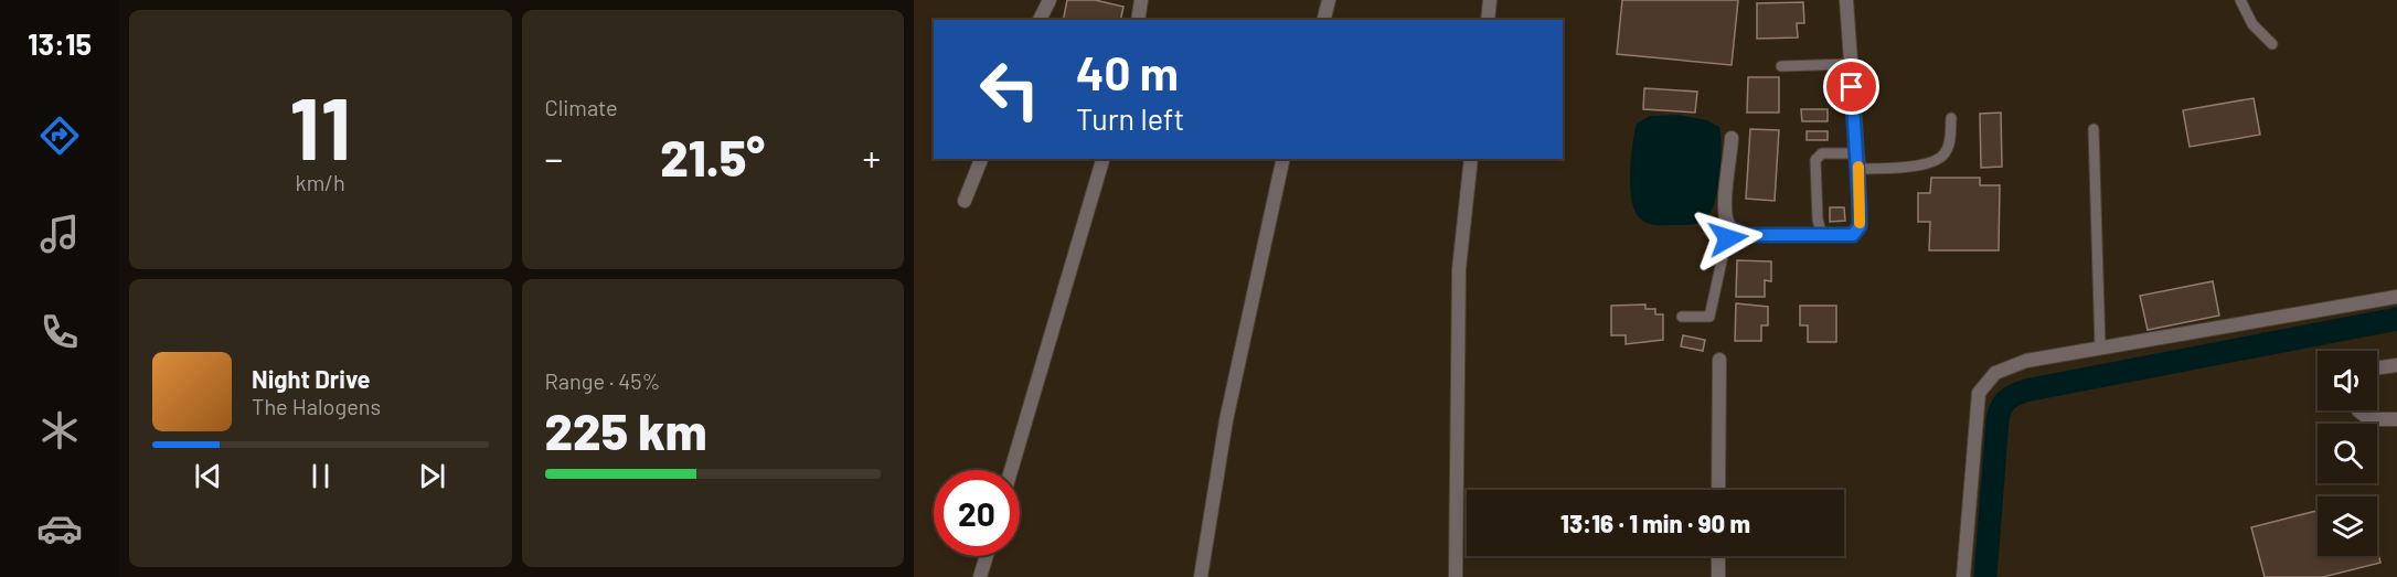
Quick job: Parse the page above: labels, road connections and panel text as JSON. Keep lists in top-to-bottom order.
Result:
{
  "page": {
    "tabs": "13:15",
    "tile": [
      ["11", "km/h"],
      "Climate",
      ["Range · 45%", "225 km"]
    ],
    "turn": ["40 m", "Turn left"],
    "heat": ["−", "21.5°", "+"],
    "song": ["Night Drive", "The Halogens"],
    "limit": "20",
    "trip": "13:16 · 1 min · 90 m"
  }
}
